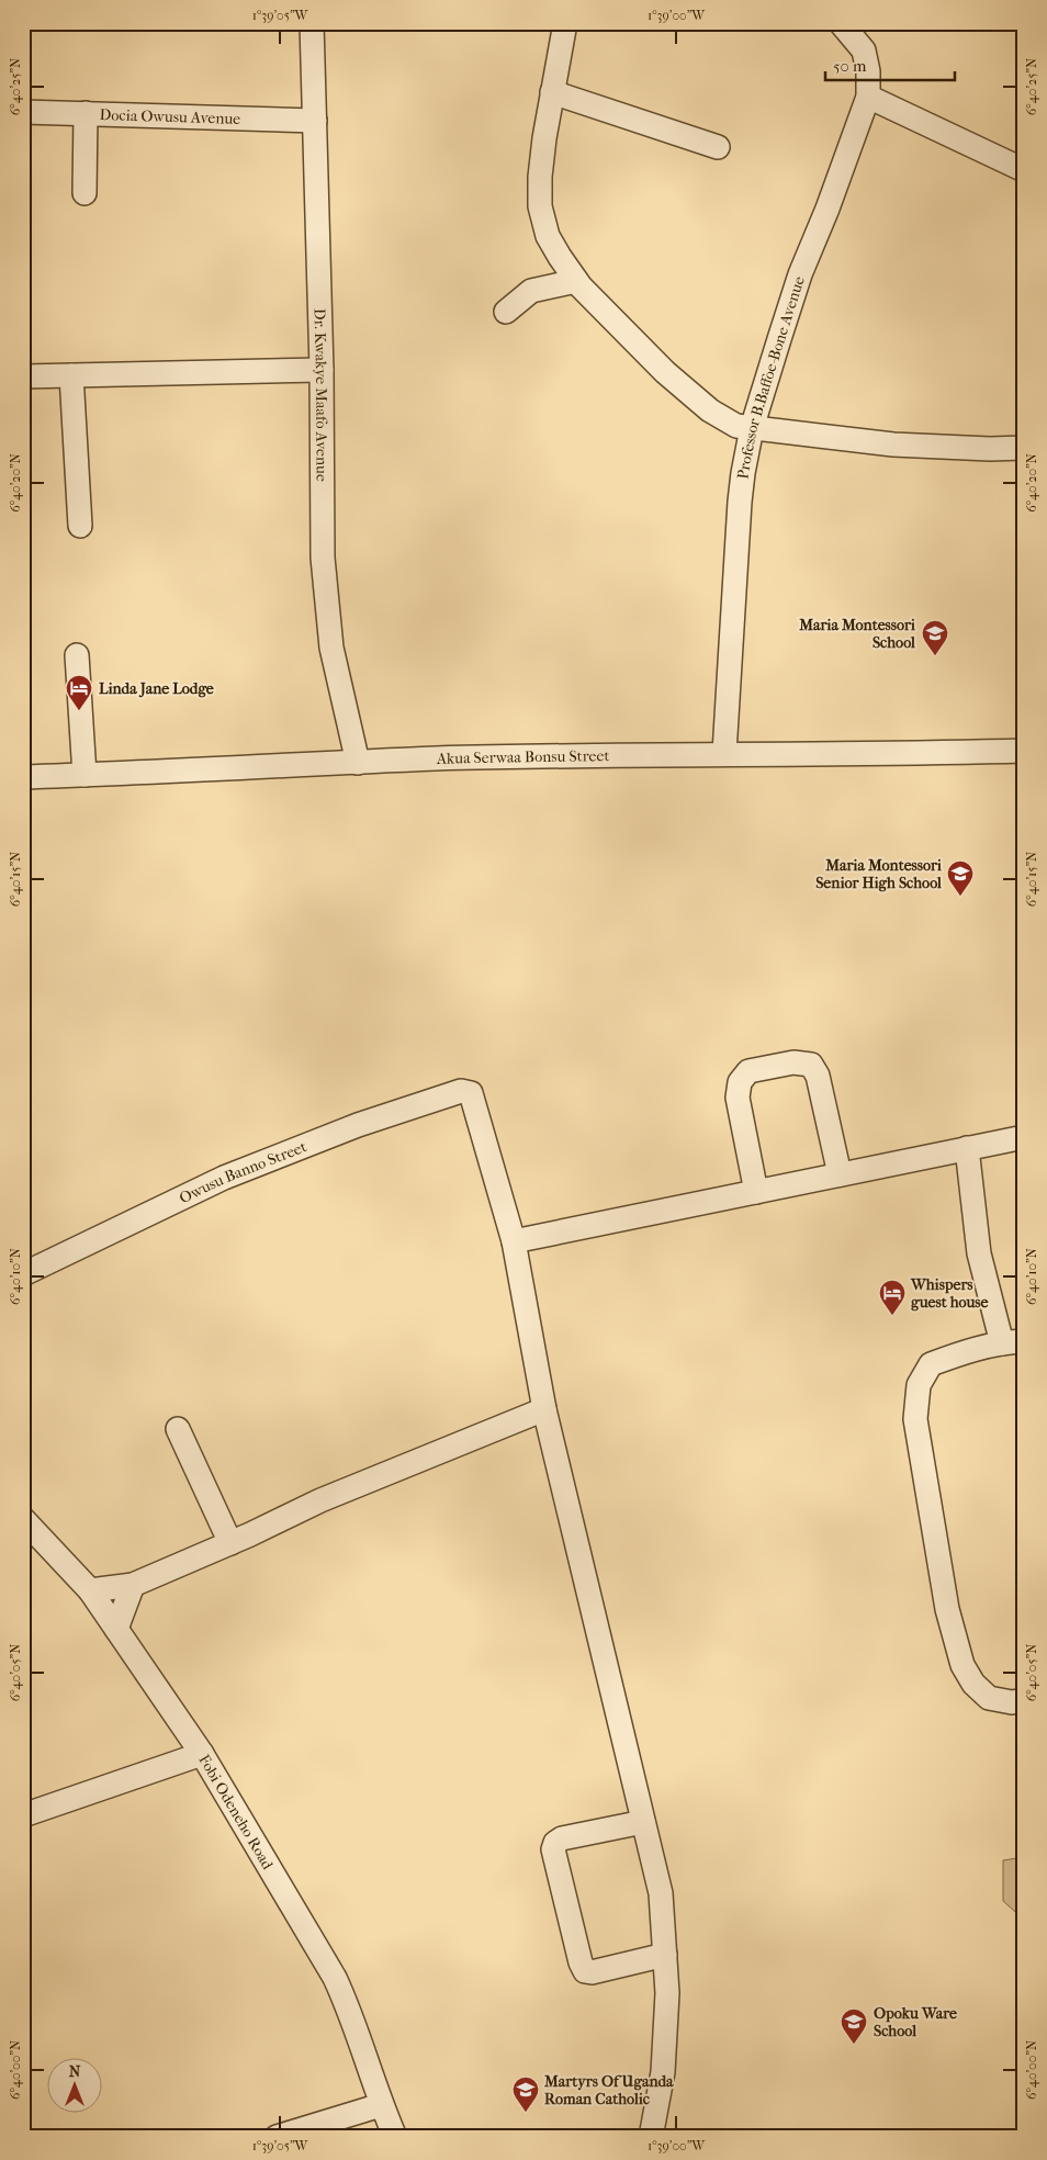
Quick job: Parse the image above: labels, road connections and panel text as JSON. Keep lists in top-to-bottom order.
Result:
{
  "streets": {
    "street": [
      "Docia Owusu Avenue",
      "Professor B.Baffoe-Bone Avenue",
      "Dr. Kwakye Maafo Avenue",
      "Akua Serwaa Bonsu Street",
      "Owusu Banno Street",
      "Fobi Odeneho Road"
    ]
  },
  "crossings": [
    ["Docia Owusu Avenue", "Dr. Kwakye Maafo Avenue"],
    ["Professor B.Baffoe-Bone Avenue", "Akua Serwaa Bonsu Street"],
    ["Dr. Kwakye Maafo Avenue", "Akua Serwaa Bonsu Street"]
  ],
  "places": {
    "school or university": [
      "Maria Montessori School",
      "Maria Montessori Senior High School",
      "Opoku Ware School",
      "Martyrs Of Uganda Roman Catholic"
    ],
    "hotel": ["Linda Jane Lodge", "Whispers guest house"]
  },
  "scale_bar": "50 m",
  "north": "top",
  "coordinates": [
    "1°39'05\"W",
    "1°39'00\"W",
    "6°40'25\"N",
    "6°40'20\"N",
    "6°40'15\"N",
    "6°40'10\"N",
    "6°40'05\"N",
    "6°40'00\"N"
  ]
}
